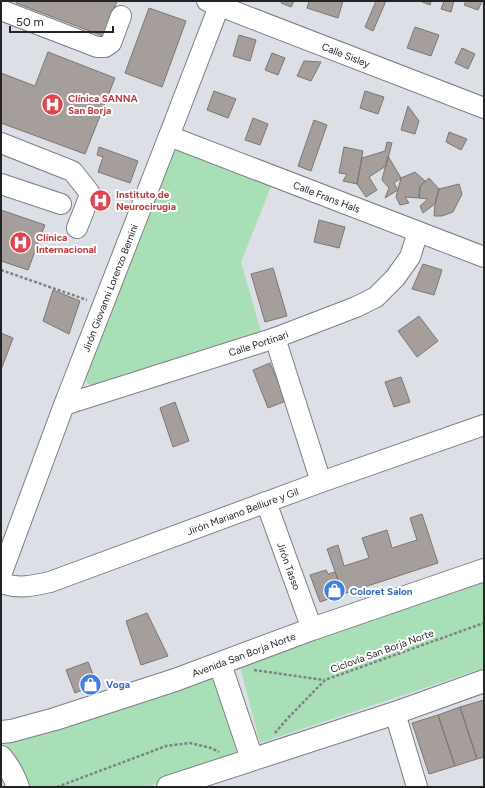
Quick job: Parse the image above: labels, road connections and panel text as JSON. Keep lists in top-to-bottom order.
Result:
{
  "streets": {
    "main road": ["Avenida San Borja Norte"],
    "street": [
      "Calle Sisley",
      "Calle Frans Hals",
      "Jirón Giovanni Lorenzo Bernini",
      "Calle Portinari",
      "Jirón Mariano Belliure y Gil",
      "Jirón Tasso"
    ],
    "path": ["Ciclovía San Borja Norte"]
  },
  "crossings": [
    ["Calle Sisley", "Jirón Giovanni Lorenzo Bernini"],
    ["Calle Frans Hals", "Jirón Giovanni Lorenzo Bernini"],
    ["Calle Frans Hals", "Calle Portinari"],
    ["Jirón Giovanni Lorenzo Bernini", "Calle Portinari"],
    ["Jirón Mariano Belliure y Gil", "Jirón Tasso"],
    ["Jirón Tasso", "Avenida San Borja Norte"]
  ],
  "places": {
    "hospital": ["Clínica SANNA San Borja", "Instituto de Neurocirugia", "Clínica Internacional"],
    "shop": ["Coloret Salon", "Voga"]
  },
  "scale_bar": "50 m"
}
